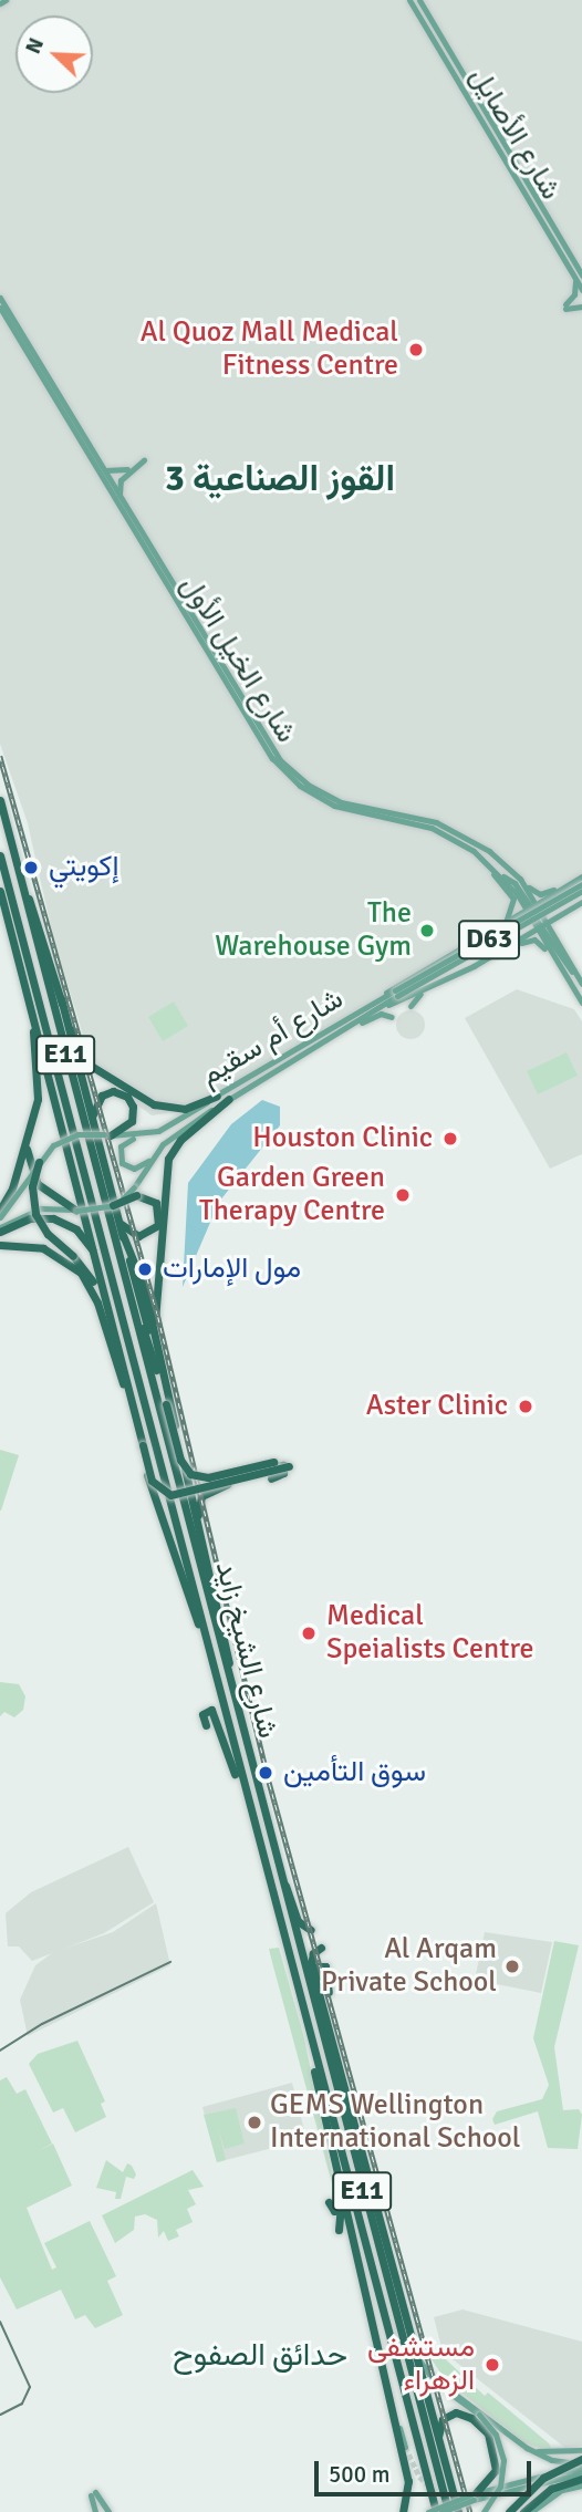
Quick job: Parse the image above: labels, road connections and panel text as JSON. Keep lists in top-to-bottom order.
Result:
{
  "streets": {
    "highway": ["E11", "شارع الشيخ زايد"],
    "main road": [
      "شارع الأصايل",
      "شارع الخيل الأول",
      "D63",
      "شارع أم سقيم"
    ]
  },
  "districts": ["القوز الصناعية 3", "حدائق الصفوح"],
  "places": [
    "Al Quoz Mall Medical Fitness Centre",
    "إكويتي",
    "The Warehouse Gym",
    "Houston Clinic",
    "Garden Green Therapy Centre",
    "مول الإمارات",
    "Aster Clinic",
    "Medical Speialists Centre",
    "سوق التأمين",
    "Al Arqam Private School",
    "GEMS Wellington International School",
    "مستشفى الزهراء"
  ],
  "scale_bar": "500 m",
  "north": "top left"
}
